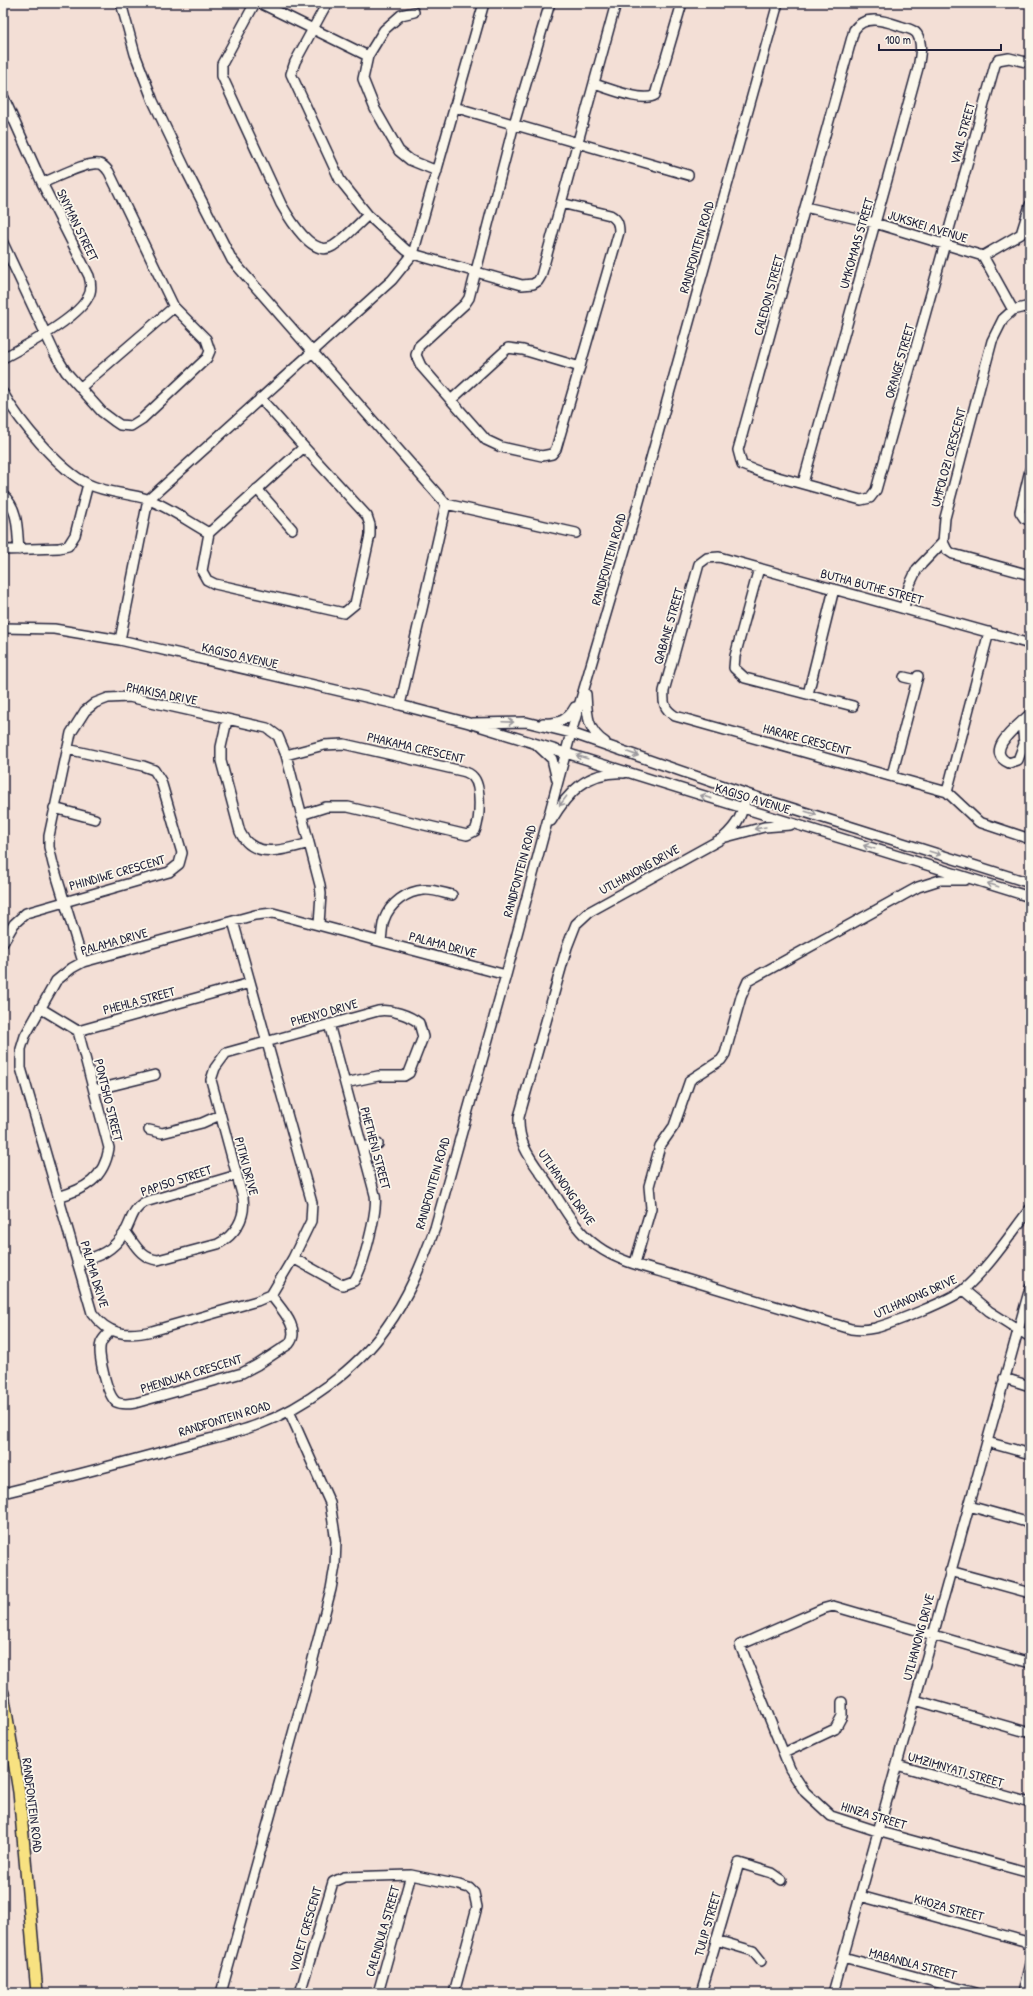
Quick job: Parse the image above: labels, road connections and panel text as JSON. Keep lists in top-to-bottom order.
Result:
{
  "streets": {
    "main road": ["RANDFONTEIN ROAD"],
    "street": [
      "VAAL STREET",
      "SNYMAN STREET",
      "JUKSKEI AVENUE",
      "UMKOMAAS STREET",
      "CALEDON STREET",
      "ORANGE STREET",
      "UMFOLOZI CRESCENT",
      "BUTHA BUTHE STREET",
      "QABANE STREET",
      "KAGISO AVENUE",
      "PHAKISA DRIVE",
      "HARARE CRESCENT",
      "PHAKAMA CRESCENT",
      "UTLHANONG DRIVE",
      "PHINDIWE CRESCENT",
      "PALAMA DRIVE",
      "PHEHLA STREET",
      "PHENYO DRIVE",
      "PONTSHO STREET",
      "PHETHENI STREET",
      "PITIKI DRIVE",
      "PAPISO STREET",
      "PHENDUKA CRESCENT",
      "UMZIMNYATI STREET",
      "HINZA STREET",
      "KHOZA STREET",
      "TULIP STREET",
      "VIOLET CRESCENT",
      "CALENDULA STREET",
      "MABANDLA STREET"
    ]
  },
  "crossings": [
    ["VAAL STREET", "JUKSKEI AVENUE"],
    ["VAAL STREET", "ORANGE STREET"],
    ["JUKSKEI AVENUE", "UMKOMAAS STREET"],
    ["JUKSKEI AVENUE", "CALEDON STREET"],
    ["JUKSKEI AVENUE", "ORANGE STREET"],
    ["UMKOMAAS STREET", "CALEDON STREET"],
    ["RANDFONTEIN ROAD", "KAGISO AVENUE"],
    ["RANDFONTEIN ROAD", "PALAMA DRIVE"],
    ["CALEDON STREET", "ORANGE STREET"],
    ["BUTHA BUTHE STREET", "QABANE STREET"],
    ["QABANE STREET", "HARARE CRESCENT"],
    ["KAGISO AVENUE", "UTLHANONG DRIVE"],
    ["PHAKISA DRIVE", "PHAKAMA CRESCENT"],
    ["PHAKISA DRIVE", "PHINDIWE CRESCENT"],
    ["PHAKISA DRIVE", "PALAMA DRIVE"],
    ["UTLHANONG DRIVE", "UMZIMNYATI STREET"],
    ["UTLHANONG DRIVE", "HINZA STREET"],
    ["UTLHANONG DRIVE", "KHOZA STREET"],
    ["UTLHANONG DRIVE", "MABANDLA STREET"],
    ["PALAMA DRIVE", "PONTSHO STREET"],
    ["PALAMA DRIVE", "PAPISO STREET"],
    ["PALAMA DRIVE", "PHENDUKA CRESCENT"],
    ["PHEHLA STREET", "PONTSHO STREET"],
    ["PHENYO DRIVE", "PHETHENI STREET"],
    ["PHENYO DRIVE", "PITIKI DRIVE"],
    ["PITIKI DRIVE", "PAPISO STREET"],
    ["VIOLET CRESCENT", "CALENDULA STREET"]
  ],
  "scale_bar": "100 m"
}
